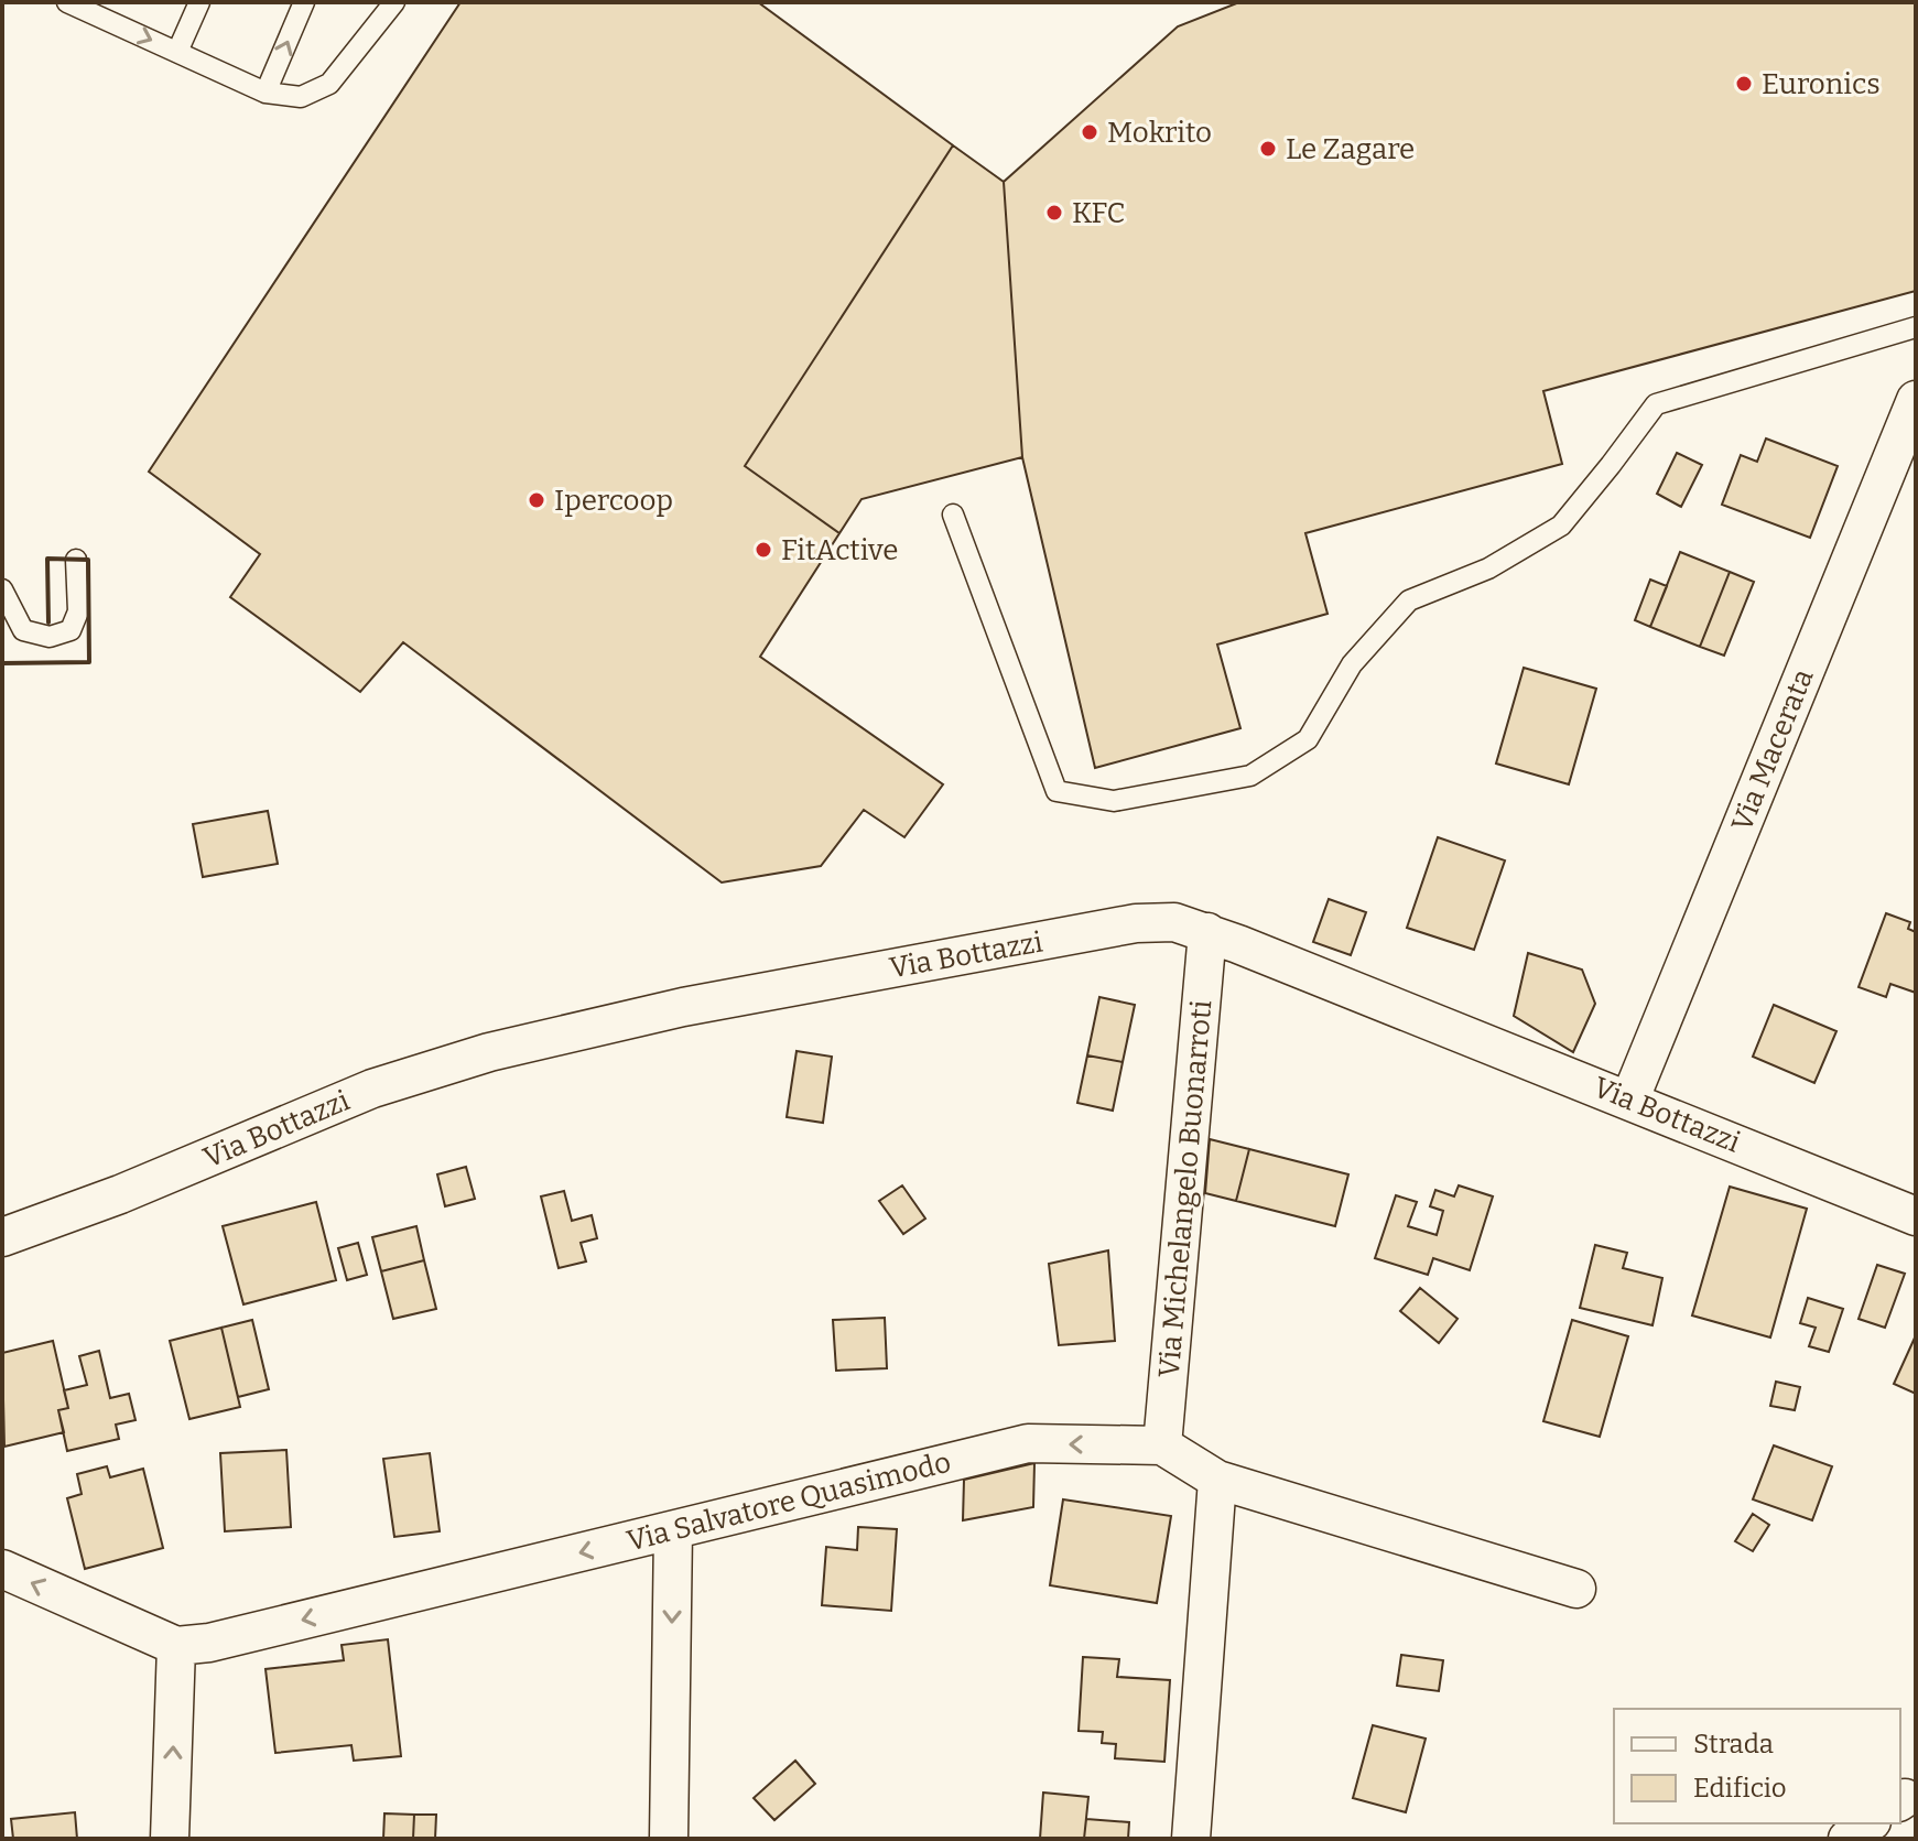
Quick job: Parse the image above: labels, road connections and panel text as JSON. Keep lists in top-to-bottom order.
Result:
{
  "streets": {
    "street": [
      "Via Macerata",
      "Via Bottazzi",
      "Via Michelangelo Buonarroti",
      "Via Salvatore Quasimodo"
    ]
  },
  "crossings": [
    ["Via Macerata", "Via Bottazzi"],
    ["Via Bottazzi", "Via Michelangelo Buonarroti"],
    ["Via Michelangelo Buonarroti", "Via Salvatore Quasimodo"]
  ],
  "one_way": ["Via Salvatore Quasimodo"],
  "places": [
    "Euronics",
    "Mokrito",
    "Le Zagare",
    "KFC",
    "Ipercoop",
    "FitActive"
  ],
  "legend": ["Strada", "Edificio"]
}
